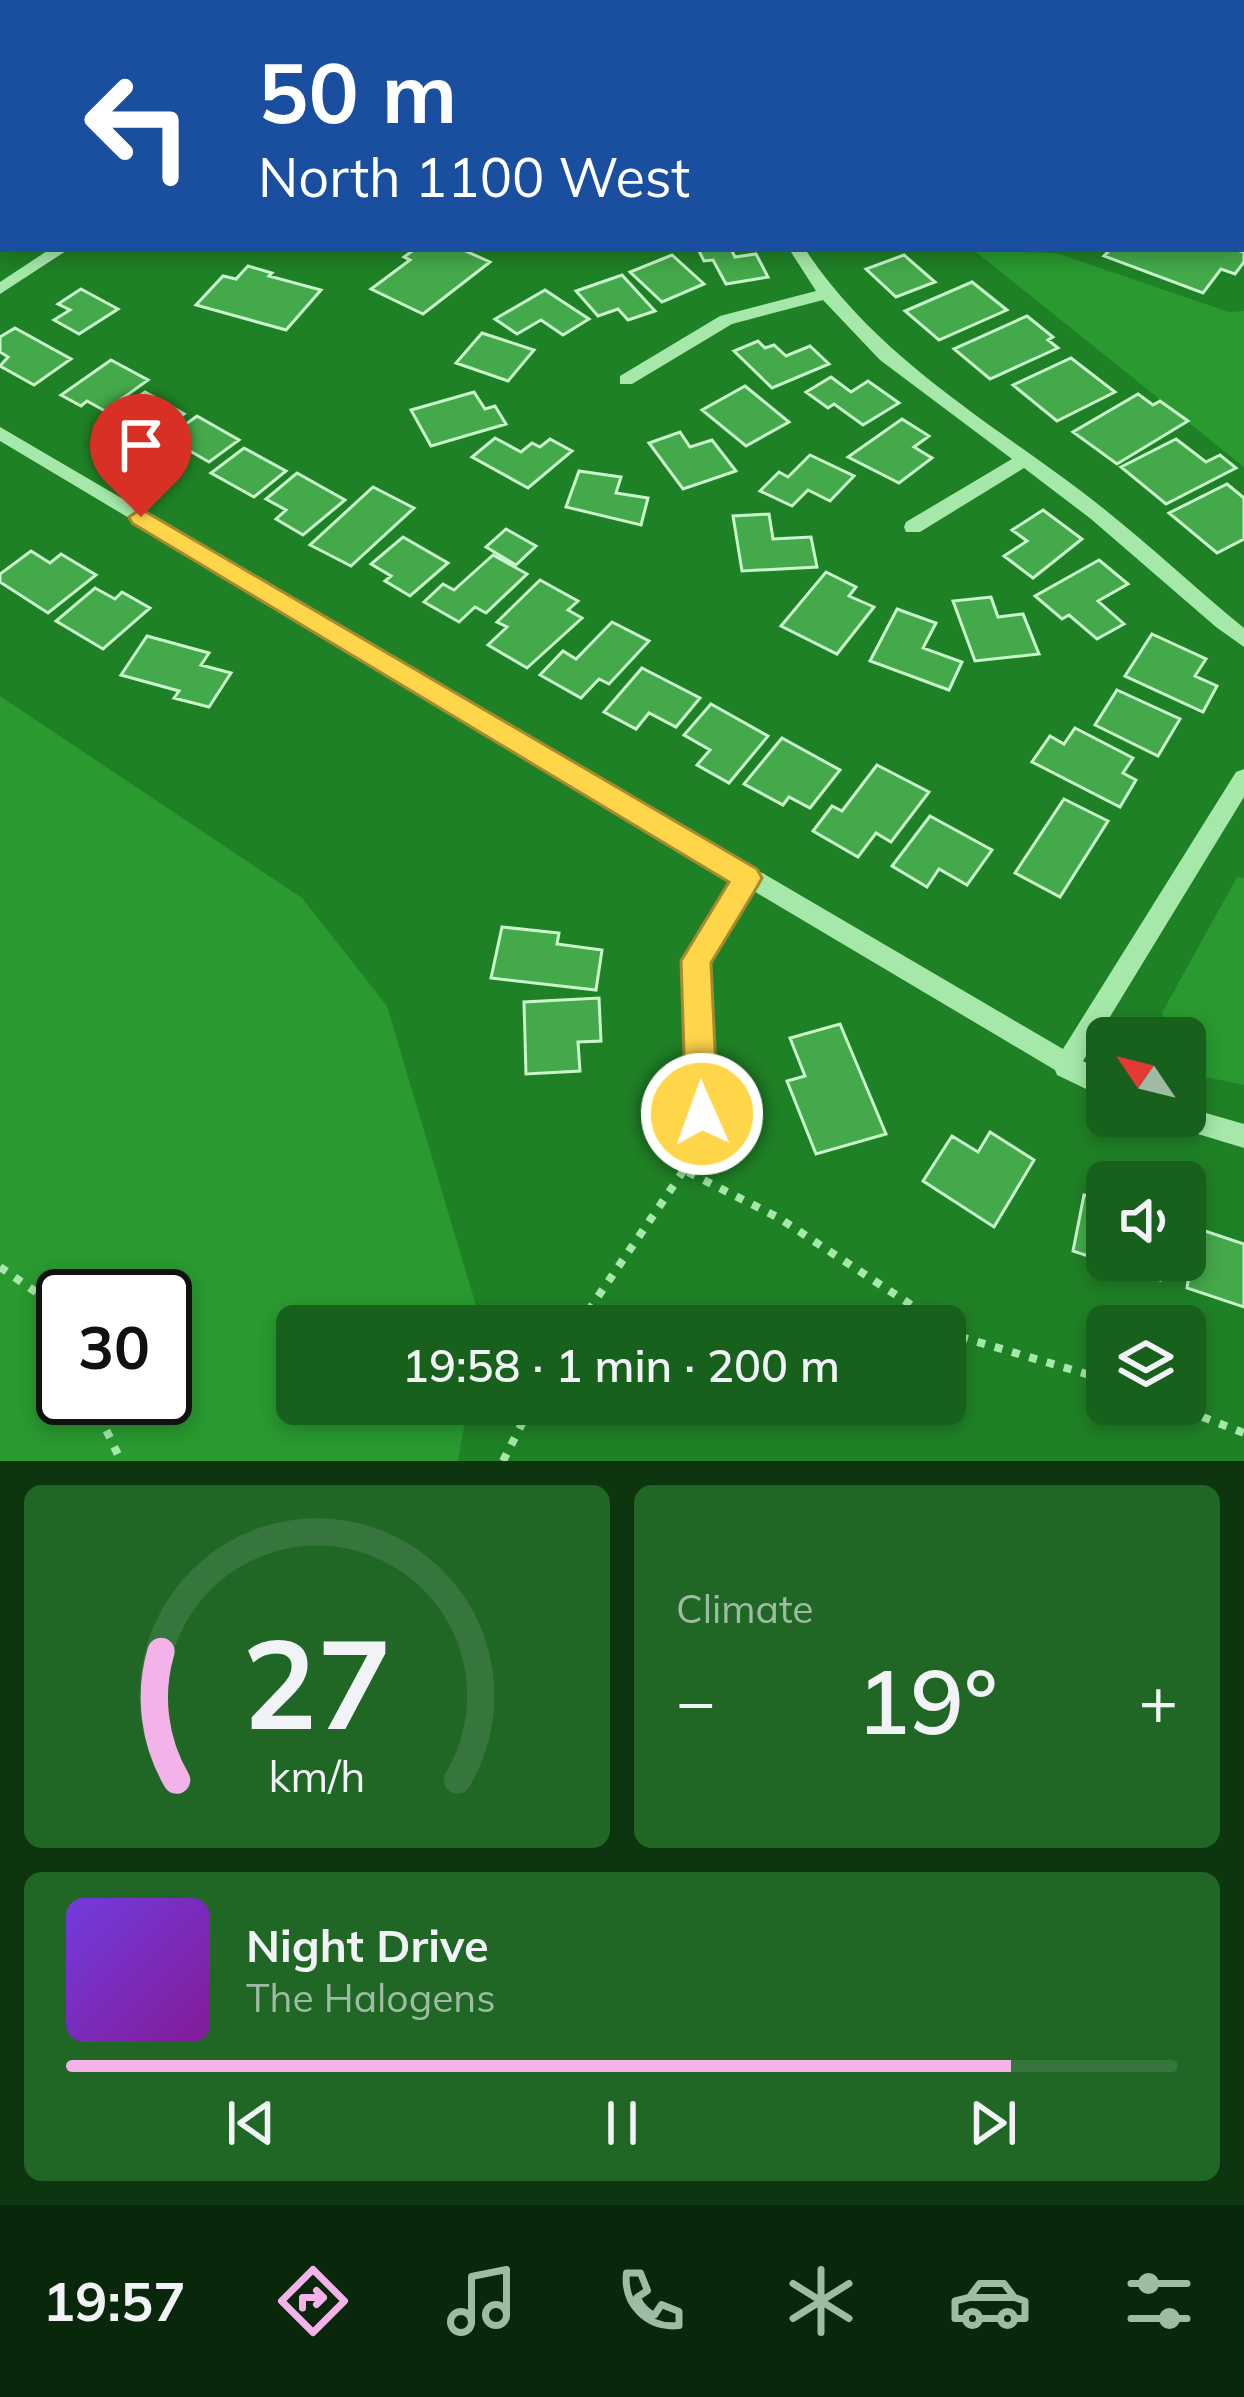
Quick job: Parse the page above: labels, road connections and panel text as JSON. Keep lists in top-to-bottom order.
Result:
{
  "north": "top left",
  "page": {
    "turn": ["50 m", "North 1100 West"],
    "limit": "30",
    "trip": "19:58 · 1 min · 200 m",
    "tile": "Climate",
    "heat": ["−", "19°", "+"],
    "song": ["Night Drive", "The Halogens"],
    "tabs": "19:57",
    "gauge": ["27", "km/h"]
  }
}
